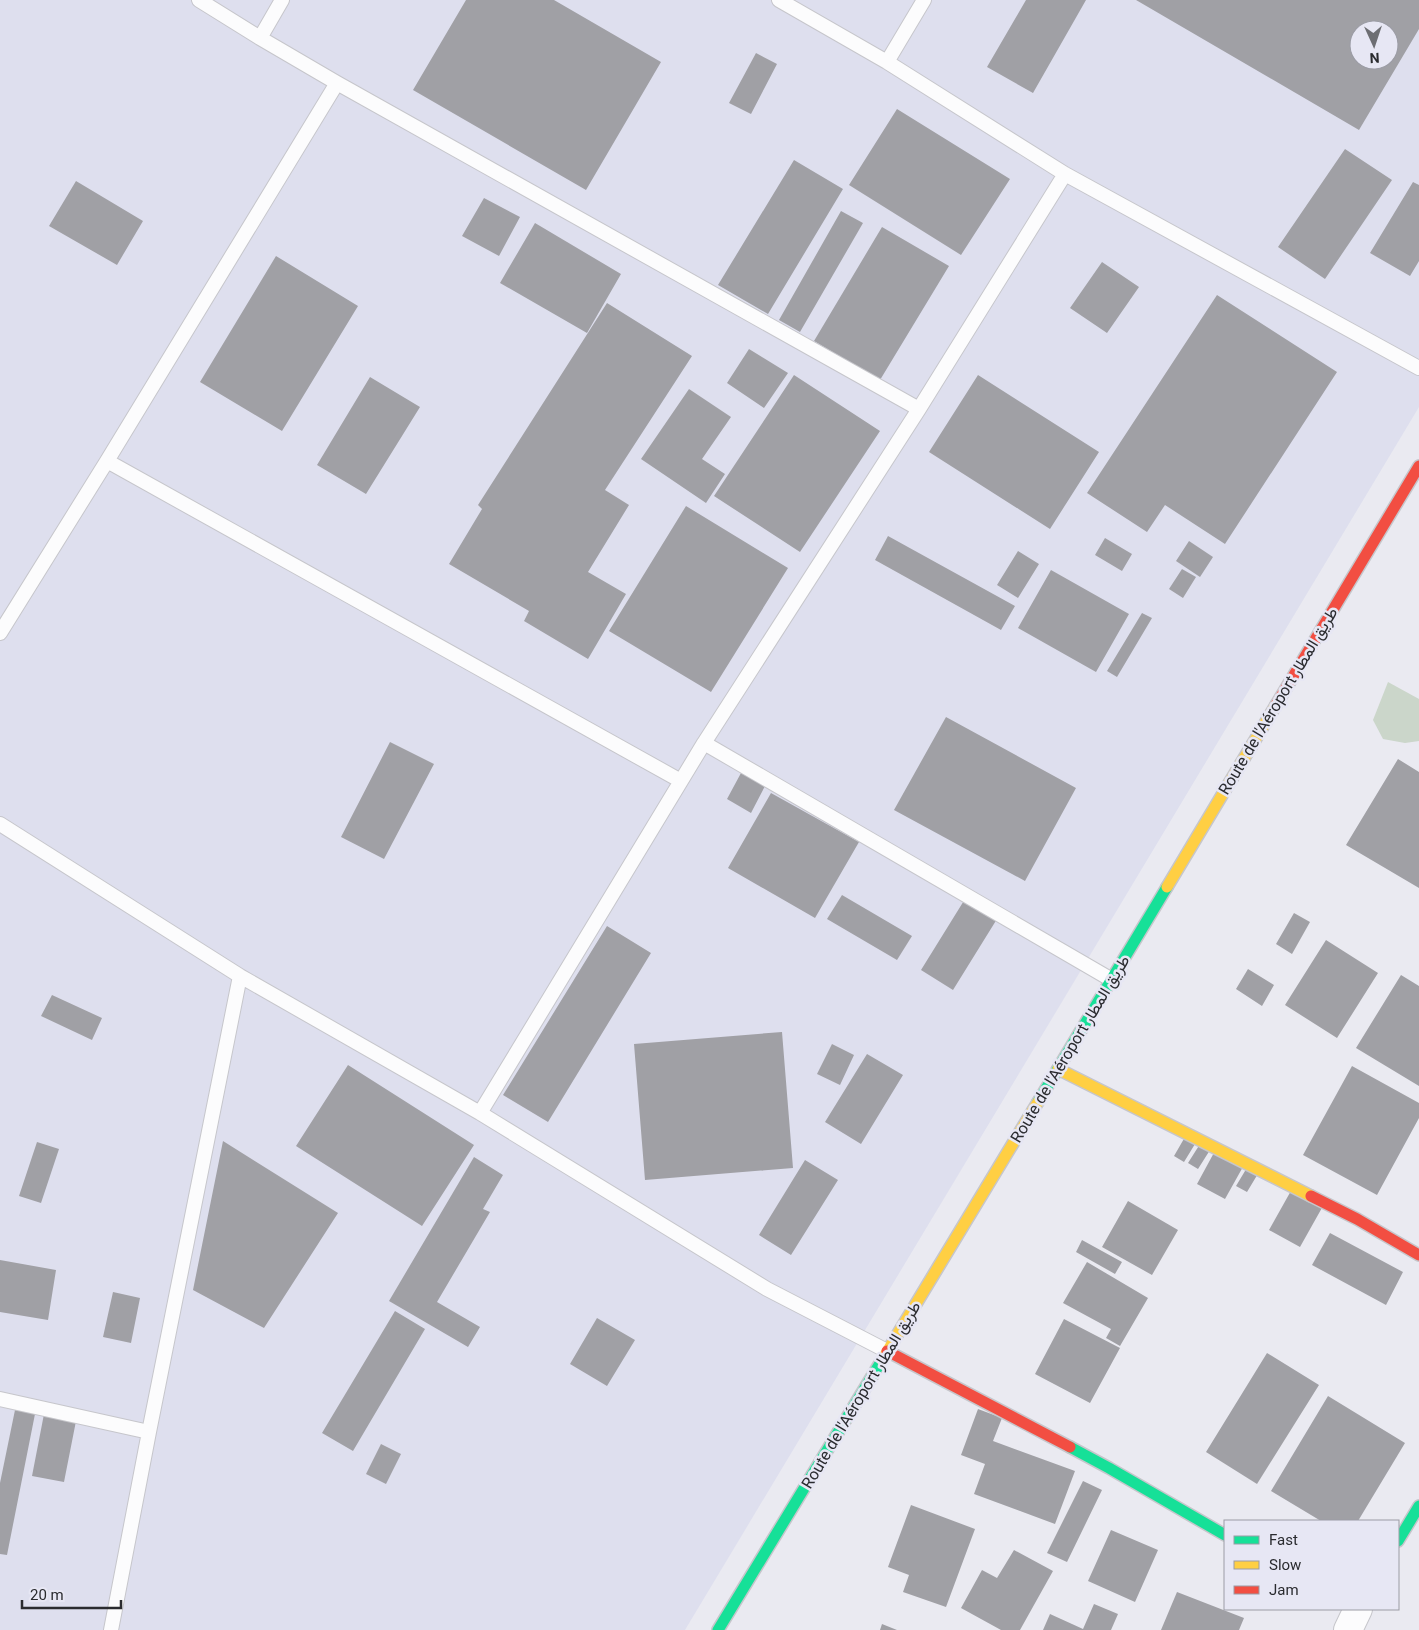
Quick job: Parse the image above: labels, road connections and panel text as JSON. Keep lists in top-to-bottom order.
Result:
{
  "streets": {
    "street": ["Route de l'Aéroport طريق المطار"]
  },
  "legend": ["Fast", "Slow", "Jam"],
  "scale_bar": "20 m",
  "north": "bottom"
}
